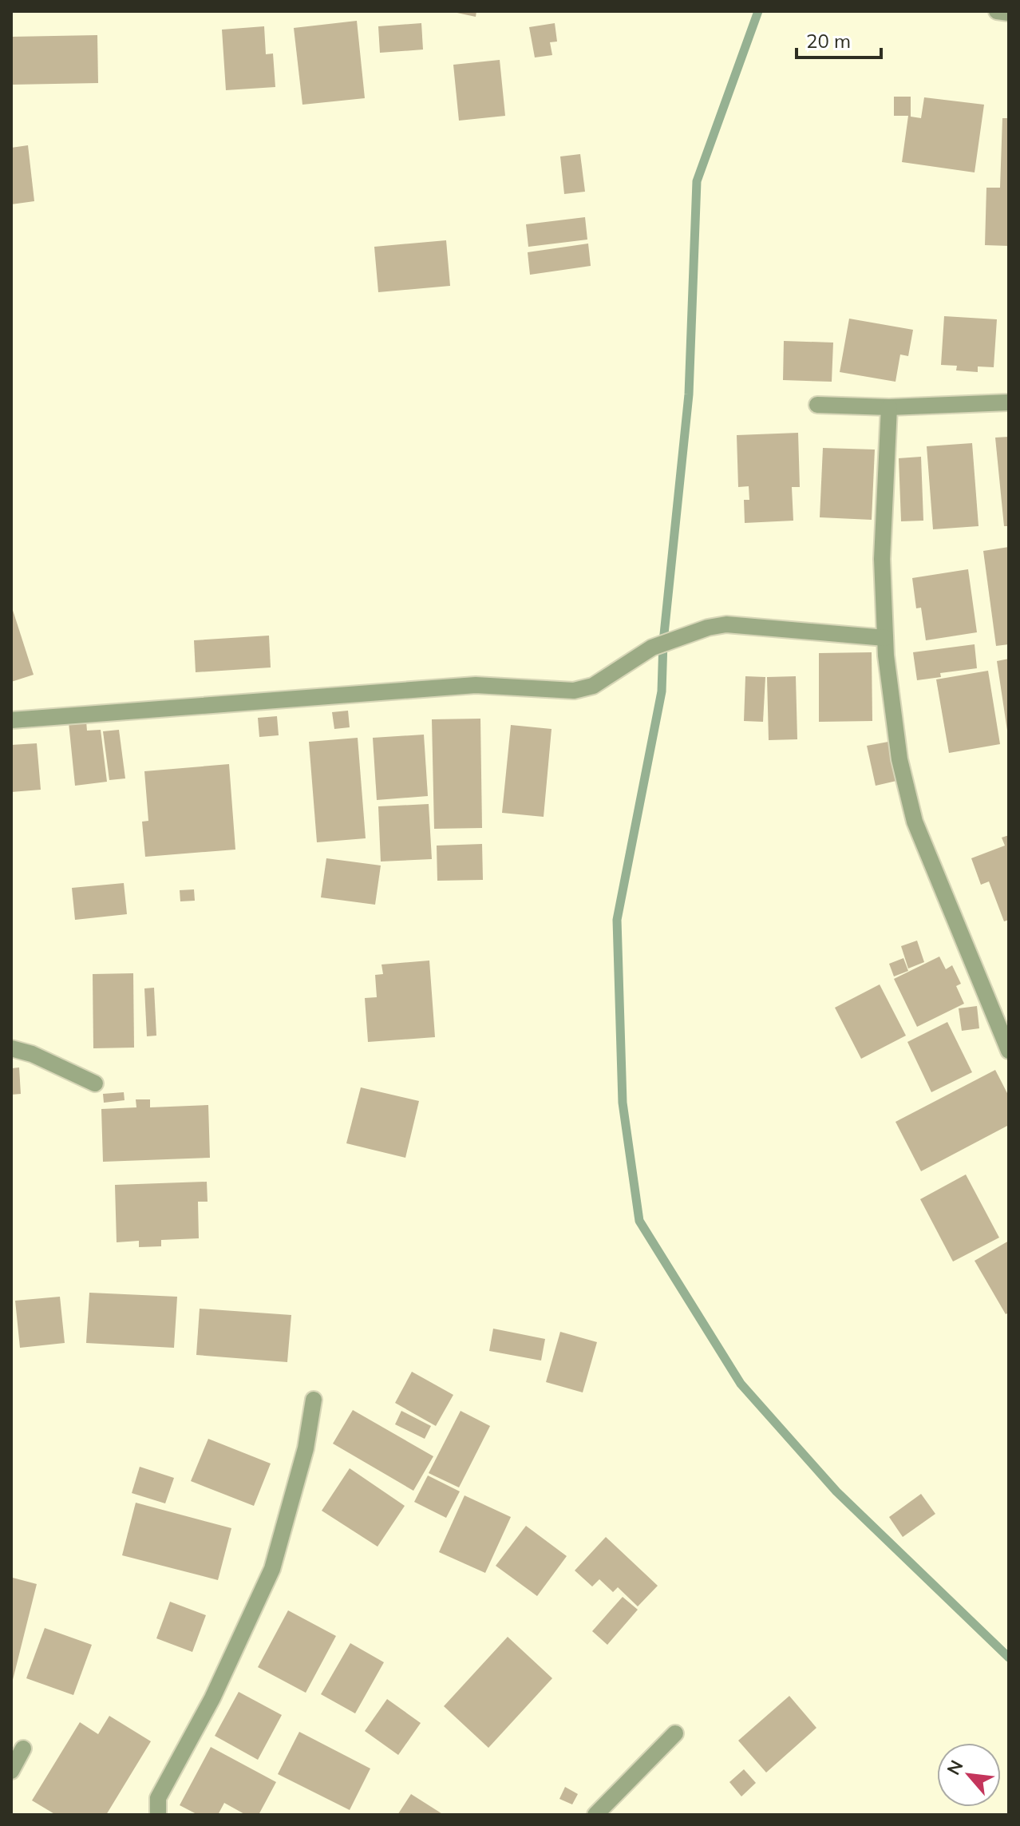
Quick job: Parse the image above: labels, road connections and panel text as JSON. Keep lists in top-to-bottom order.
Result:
{
  "scale_bar": "20 m",
  "north": "top left"
}
